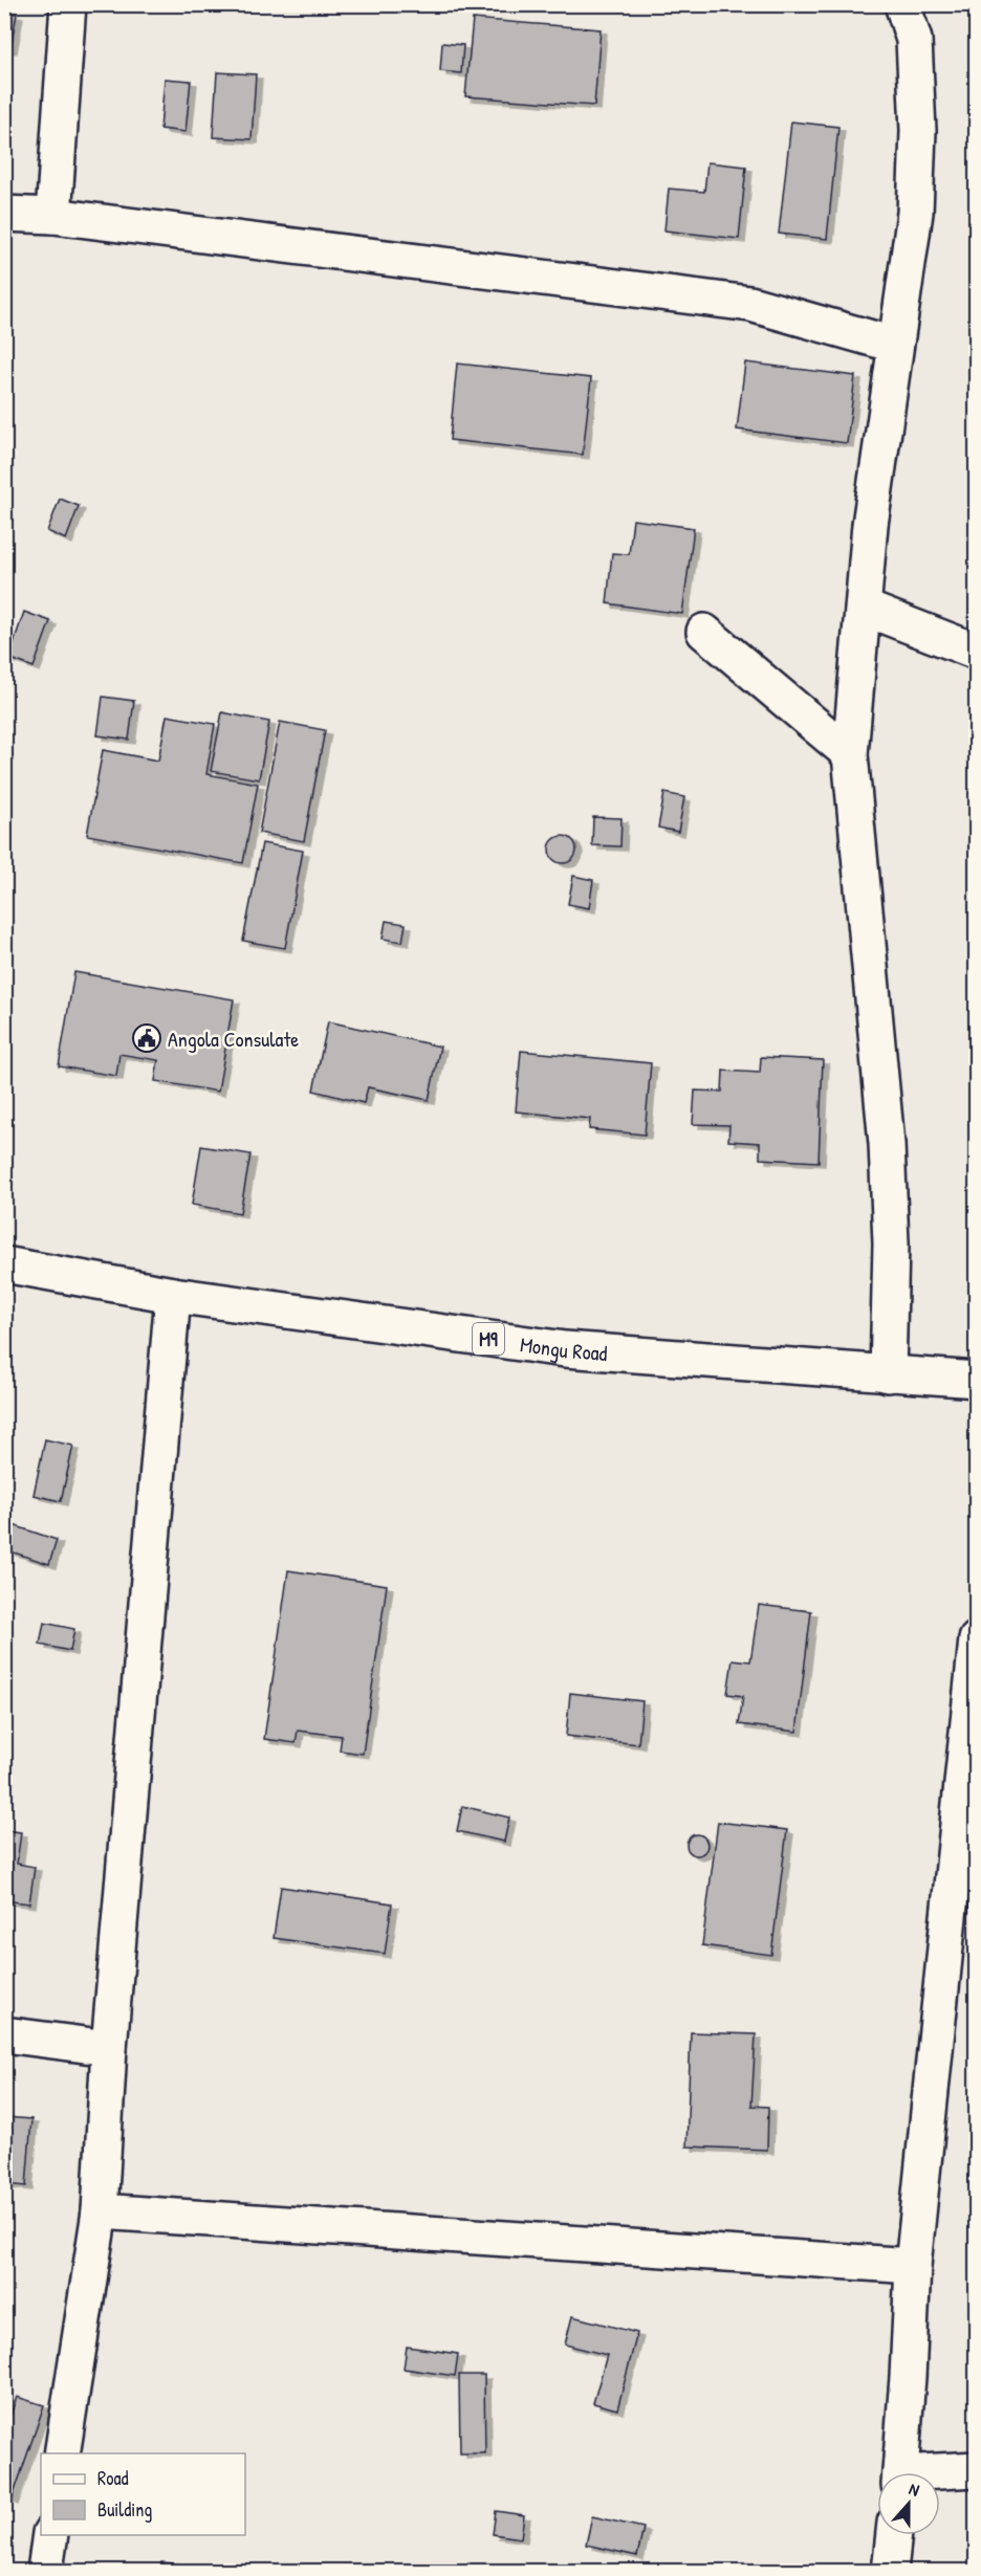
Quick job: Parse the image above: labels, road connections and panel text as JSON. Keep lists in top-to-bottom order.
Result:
{
  "streets": {
    "street": ["M9", "Mongu Road"]
  },
  "places": {
    "public building": ["Angola Consulate"]
  },
  "legend": ["Road", "Building"],
  "north": "top"
}
